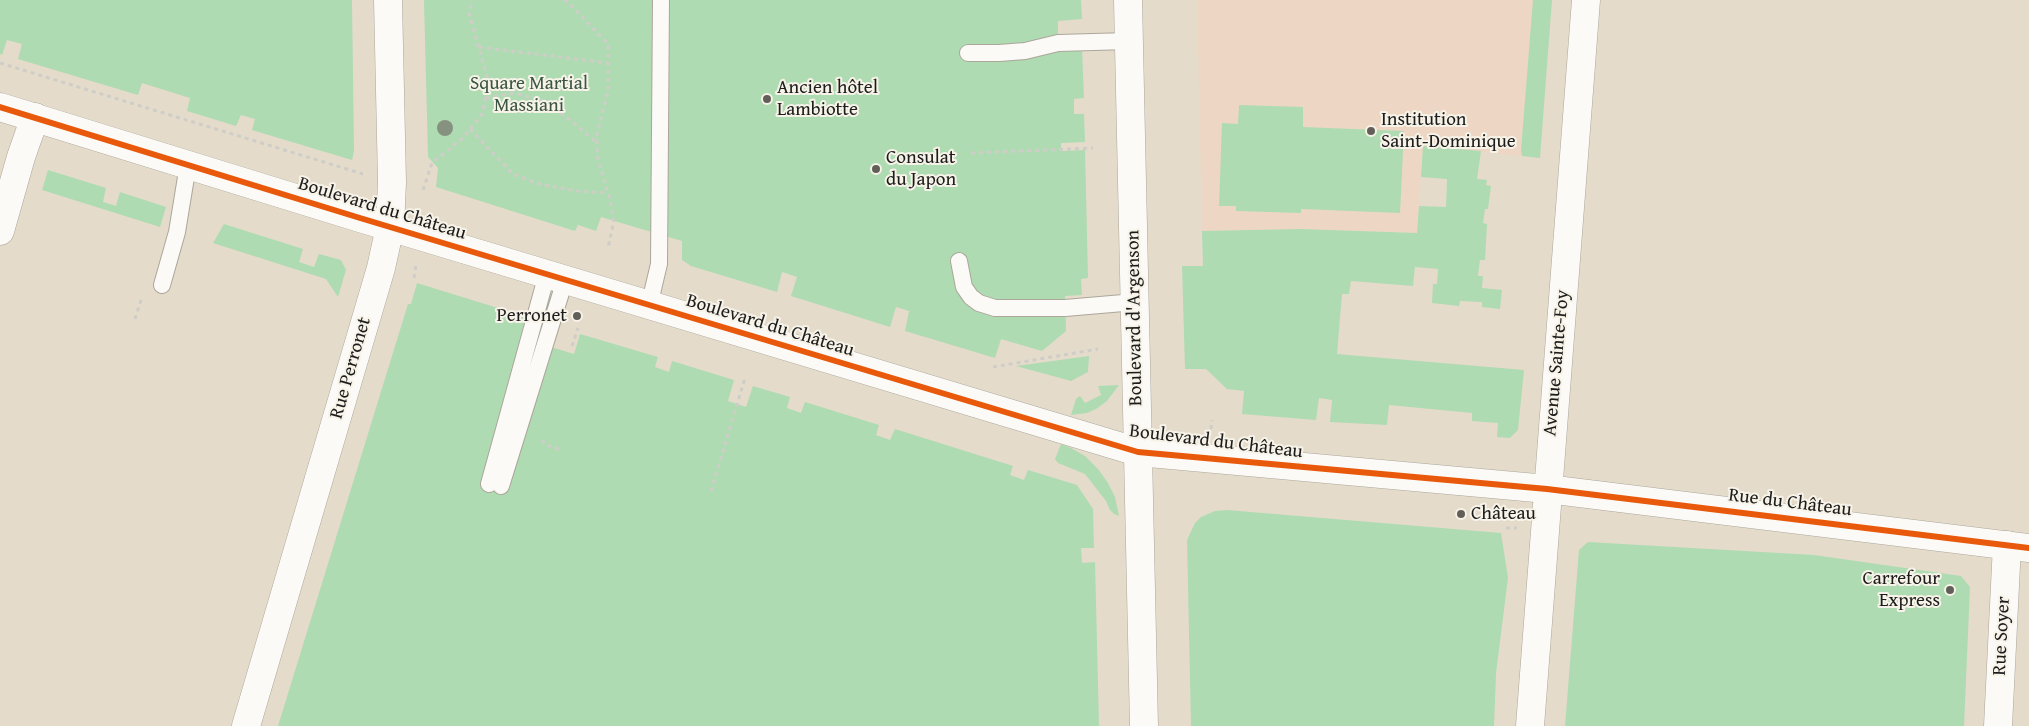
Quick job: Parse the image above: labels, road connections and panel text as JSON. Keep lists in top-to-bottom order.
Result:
{
  "streets": {
    "street": [
      "Boulevard du Château",
      "Boulevard d'Argenson",
      "Avenue Sainte-Foy",
      "Rue Perronet",
      "Rue du Château",
      "Rue Soyer"
    ]
  },
  "crossings": [
    ["Boulevard du Château", "Boulevard d'Argenson"],
    ["Boulevard du Château", "Avenue Sainte-Foy"],
    ["Boulevard du Château", "Rue Perronet"],
    ["Boulevard du Château", "Rue du Château"],
    ["Avenue Sainte-Foy", "Rue du Château"],
    ["Rue du Château", "Rue Soyer"]
  ],
  "parks": ["Square Martial Massiani"],
  "places": [
    "Ancien hôtel Lambiotte",
    "Institution Saint-Dominique",
    "Consulat du Japon",
    "Perronet",
    "Château",
    "Carrefour Express"
  ]
}
